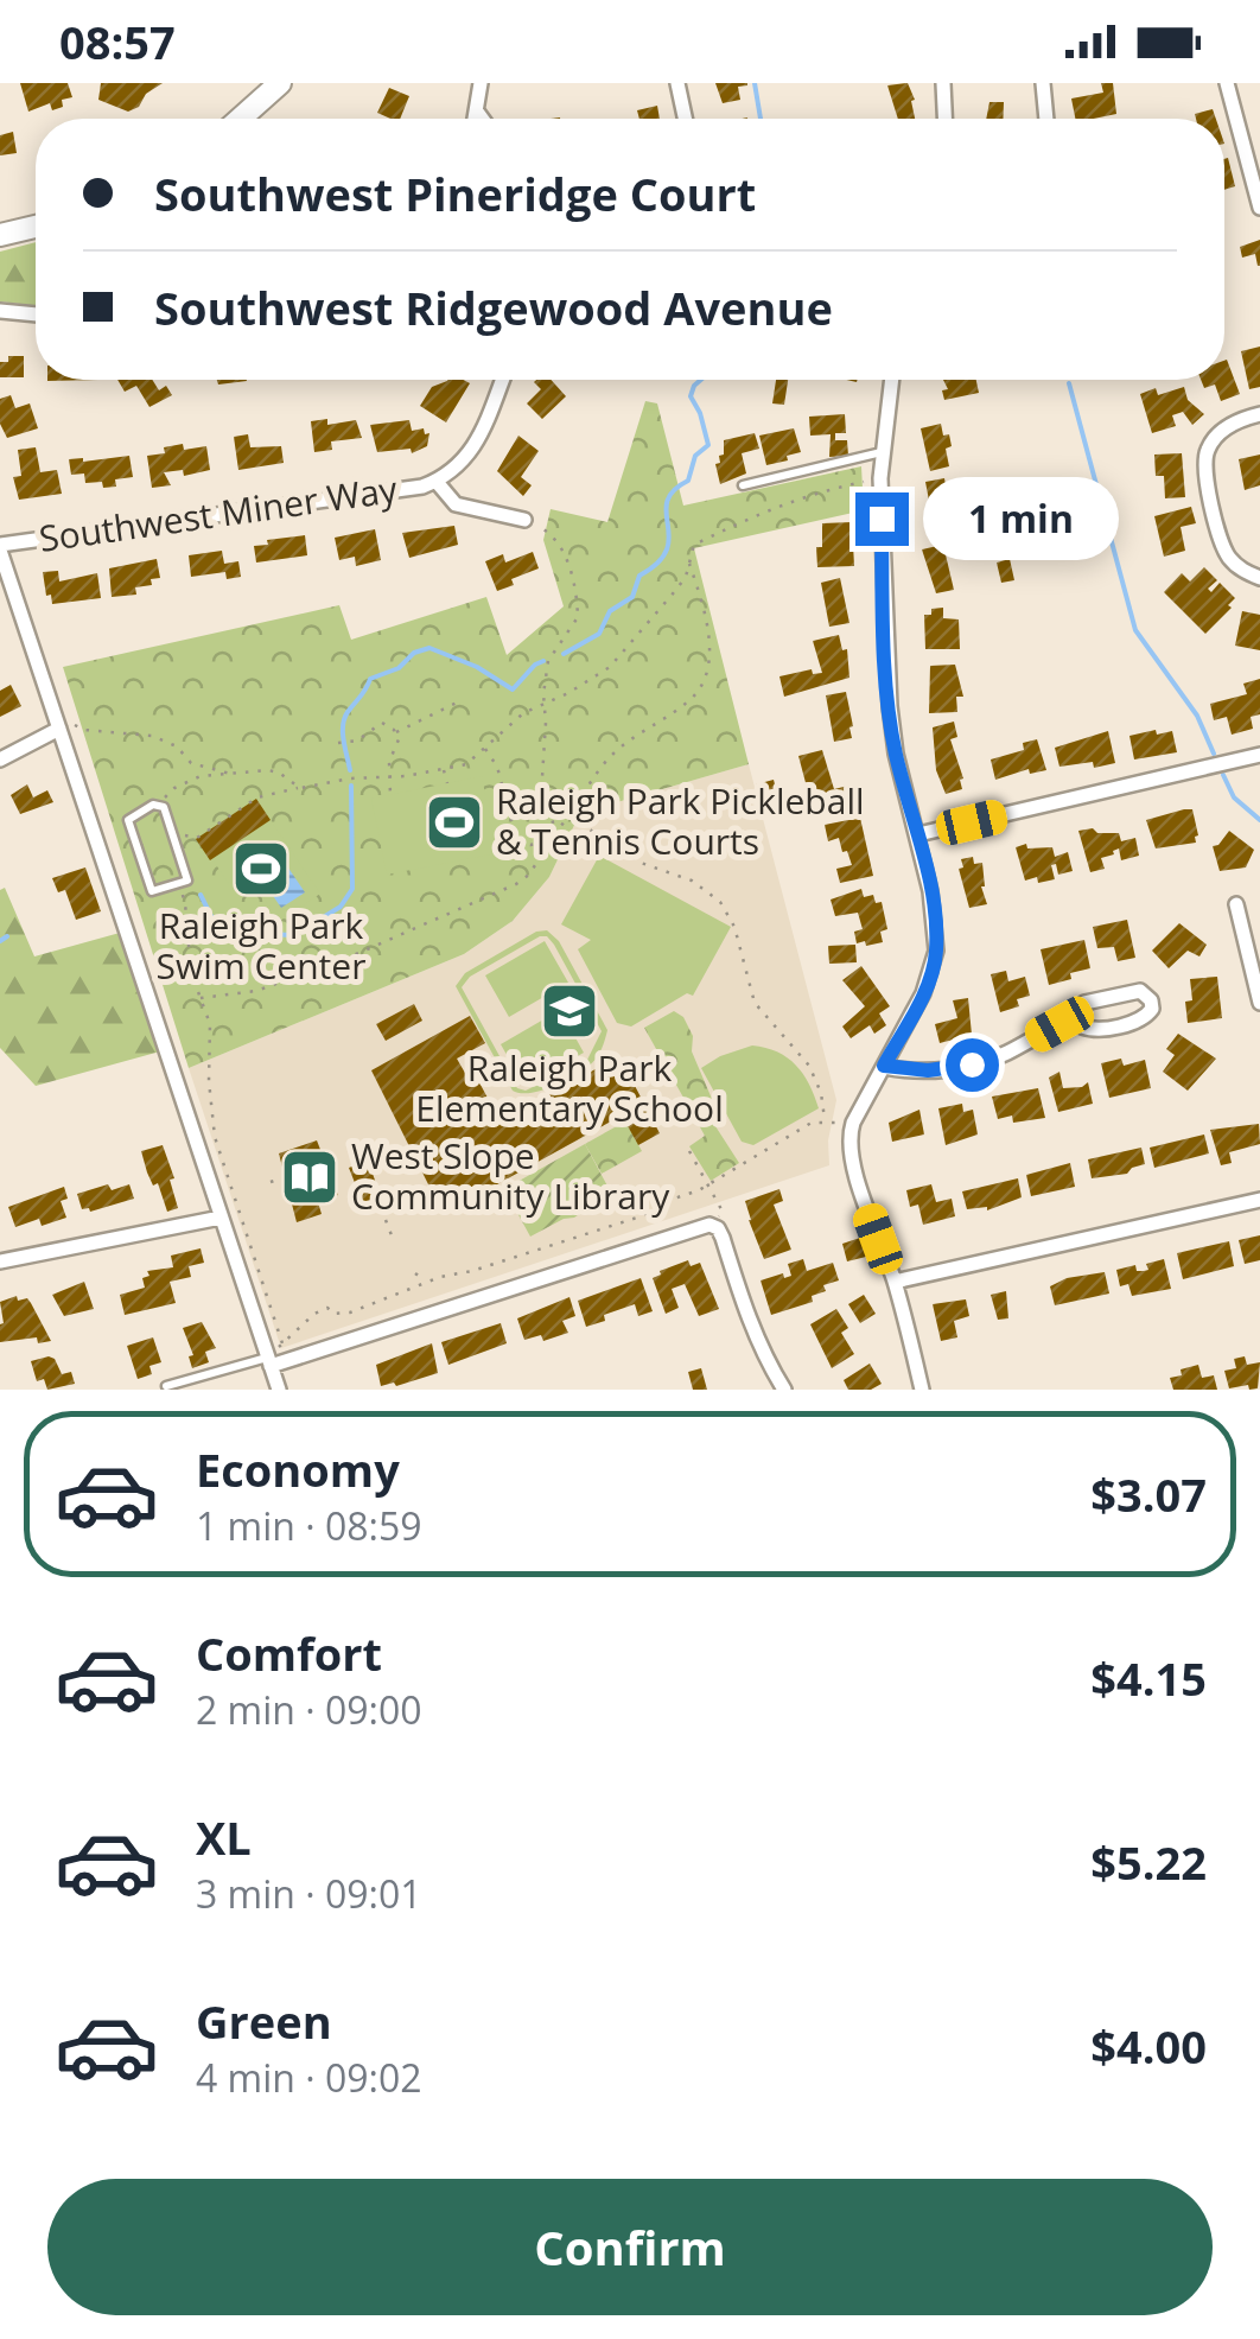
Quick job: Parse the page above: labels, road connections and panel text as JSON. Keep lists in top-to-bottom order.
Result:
{
  "streets": {
    "street": ["Southwest Miner Way"]
  },
  "places": {
    "sports": ["Raleigh Park Pickleball & Tennis Courts", "Raleigh Park Swim Center"],
    "school or university": ["Raleigh Park Elementary School"],
    "library": ["West Slope Community Library"]
  },
  "page": {
    "status": "08:57",
    "banner": ["Southwest Pineridge Court", "Southwest Ridgewood Avenue"],
    "bubble": "1 min",
    "list": [
      {
        "name": "Economy",
        "note": "1 min · 08:59",
        "value": "$3.07"
      },
      {
        "name": "Comfort",
        "note": "2 min · 09:00",
        "value": "$4.15"
      },
      {
        "name": "XL",
        "note": "3 min · 09:01",
        "value": "$5.22"
      },
      {
        "name": "Green",
        "note": "4 min · 09:02",
        "value": "$4.00"
      }
    ],
    "buttons": "Confirm"
  }
}
